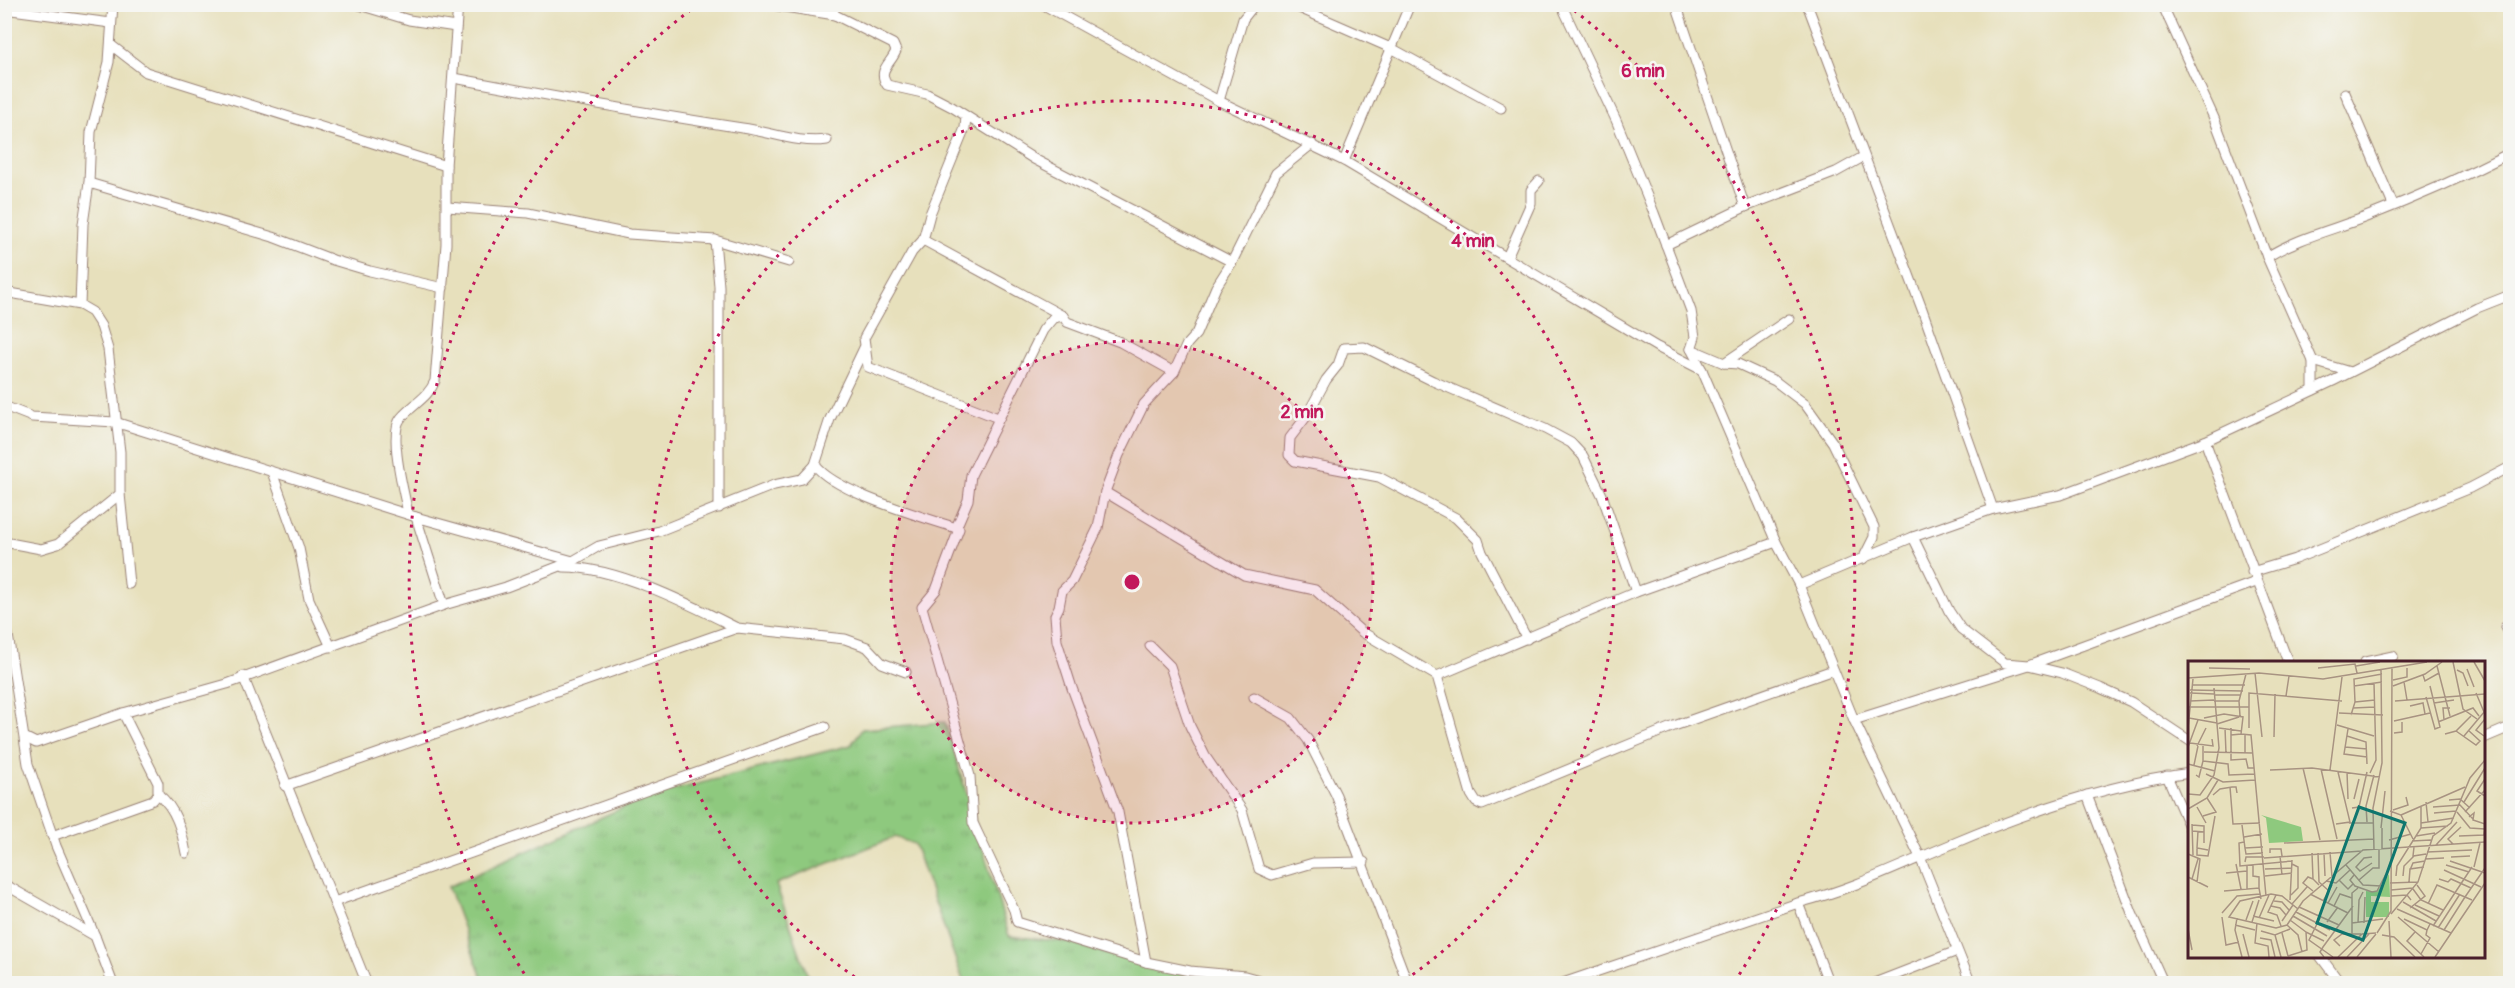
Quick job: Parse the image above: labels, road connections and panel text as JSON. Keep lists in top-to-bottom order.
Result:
{
  "rings": ["6 min", "4 min", "2 min"]
}
